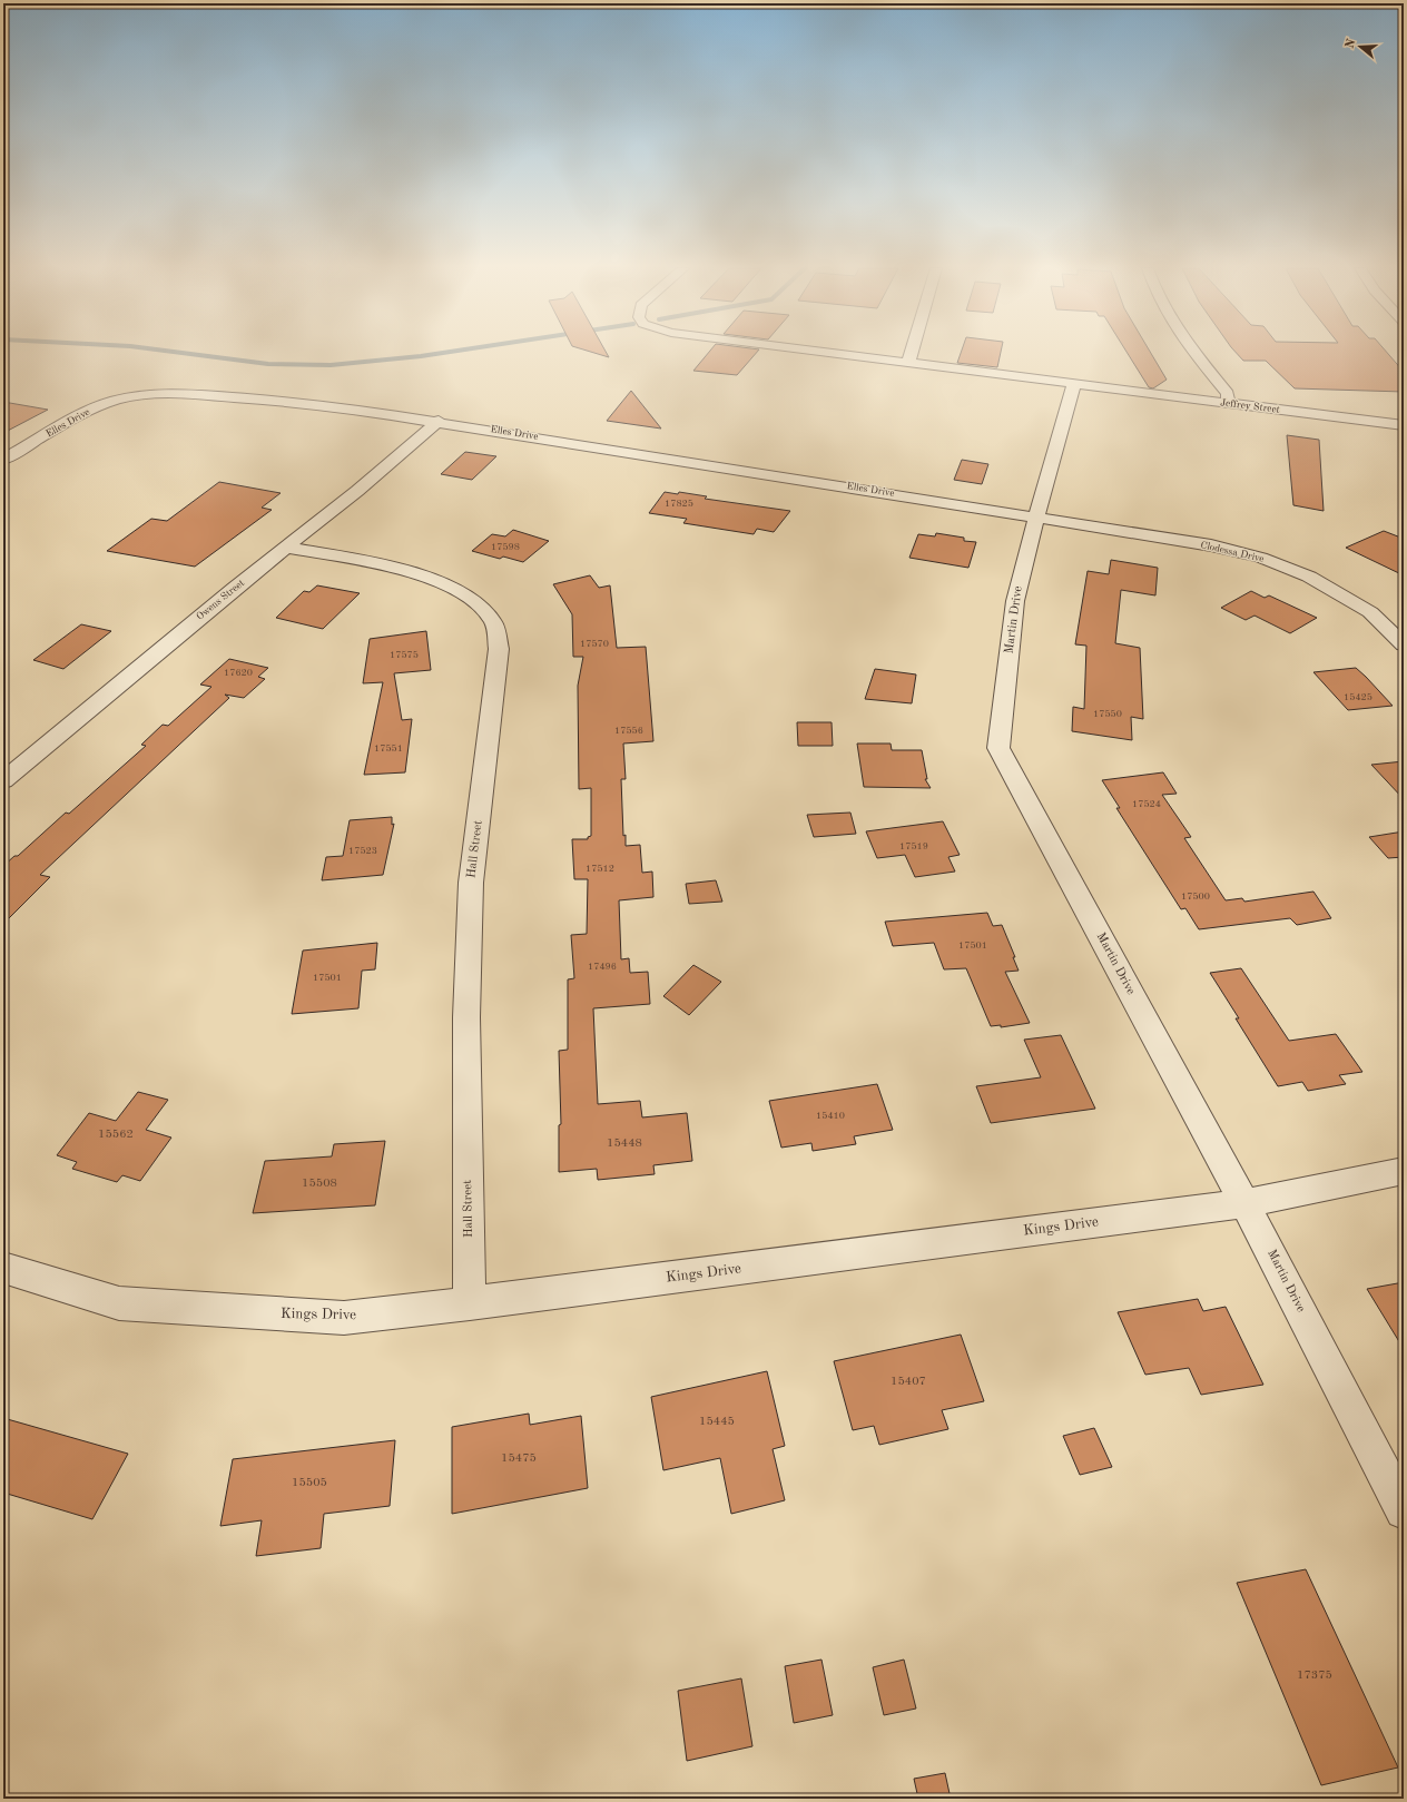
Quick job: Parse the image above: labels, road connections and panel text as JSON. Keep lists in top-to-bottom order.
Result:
{
  "streets": {
    "street": [
      "Jeffrey Street",
      "Elles Drive",
      "Clodessa Drive",
      "Owens Street",
      "Martin Drive",
      "Hall Street",
      "Kings Drive"
    ]
  },
  "crossings": [
    ["Jeffrey Street", "Martin Drive"],
    ["Elles Drive", "Clodessa Drive"],
    ["Elles Drive", "Owens Street"],
    ["Elles Drive", "Martin Drive"],
    ["Clodessa Drive", "Martin Drive"],
    ["Owens Street", "Hall Street"],
    ["Martin Drive", "Kings Drive"],
    ["Hall Street", "Kings Drive"]
  ],
  "house_numbers": [
    "17825",
    "17598",
    "17570",
    "17575",
    "17620",
    "15425",
    "17550",
    "17556",
    "17551",
    "17524",
    "17519",
    "17523",
    "17512",
    "17500",
    "17501",
    "17496",
    "17501",
    "15410",
    "15562",
    "15448",
    "15508",
    "15407",
    "15445",
    "15475",
    "15505",
    "17375"
  ],
  "north": "left"
}
